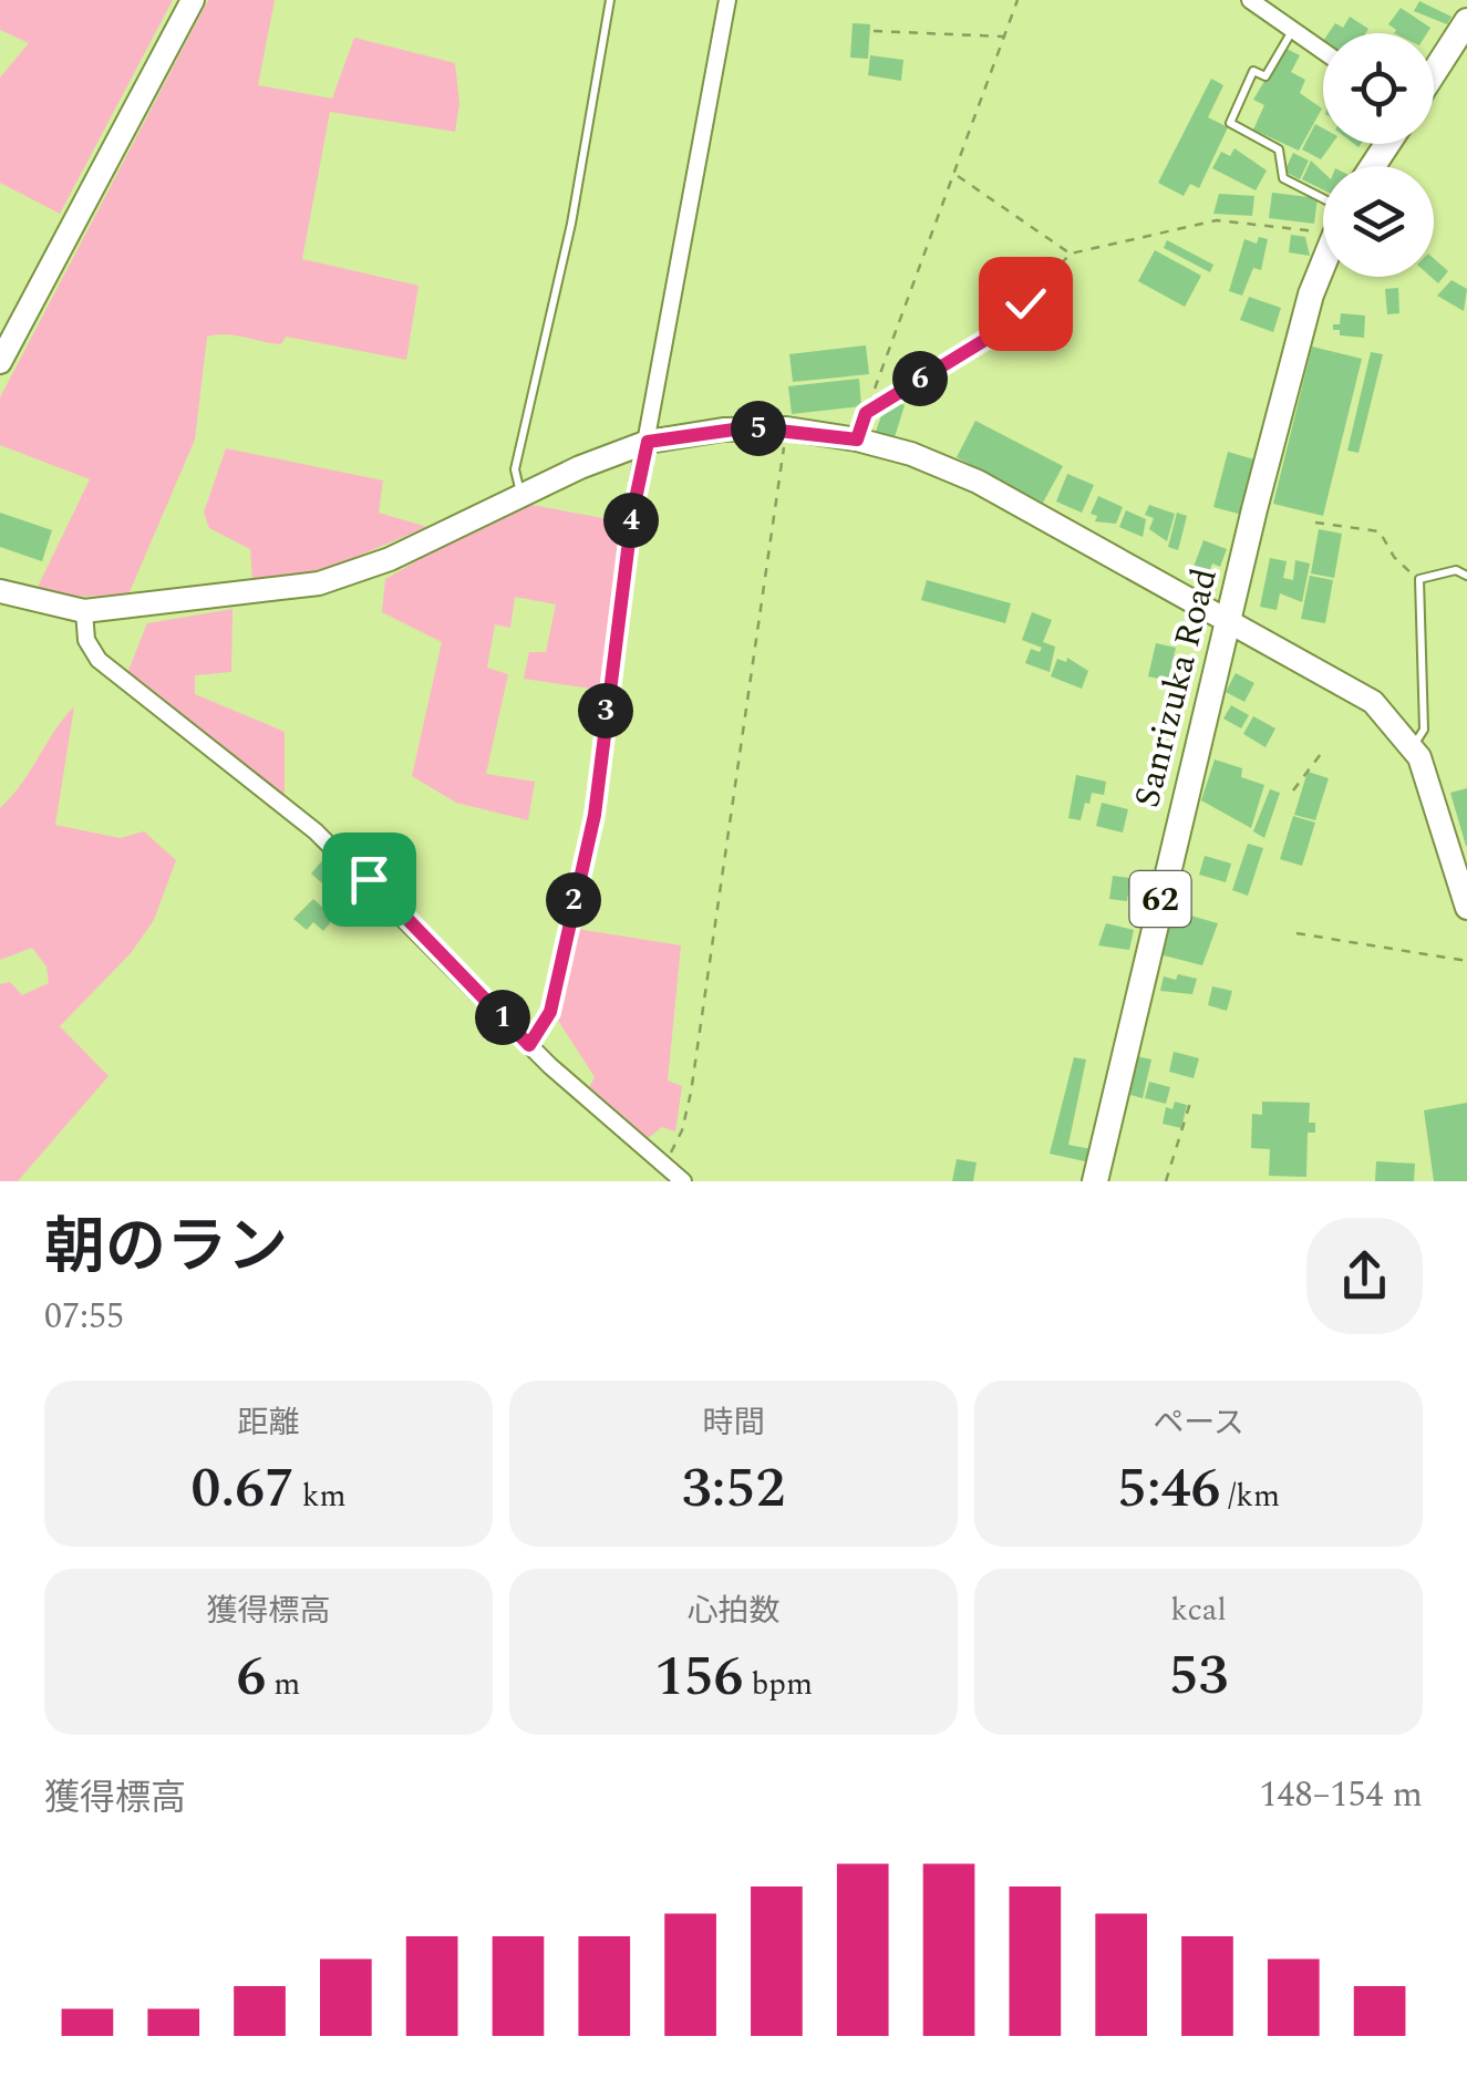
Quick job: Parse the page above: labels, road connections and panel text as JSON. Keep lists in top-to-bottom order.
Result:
{
  "streets": {
    "main road": ["Sanrizuka Road", "62"]
  },
  "page": {
    "pins": [
      "6",
      "5",
      "4",
      "3",
      "2",
      "1"
    ],
    "heading": ["朝のラン", "07:55"],
    "stats": [
      ["距離", "0.67 km"],
      ["時間", "3:52"],
      ["ペース", "5:46 /km"],
      ["獲得標高", "6 m"],
      ["心拍数", "156 bpm"],
      ["kcal", "53"]
    ],
    "chart": ["獲得標高", "148–154 m"]
  }
}
